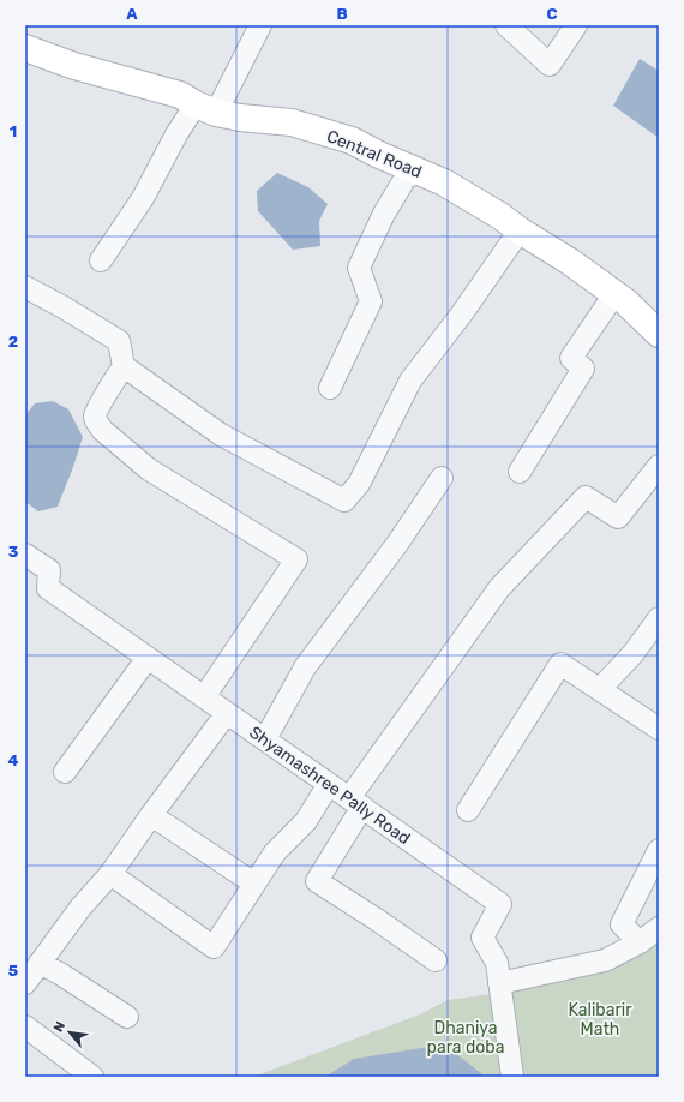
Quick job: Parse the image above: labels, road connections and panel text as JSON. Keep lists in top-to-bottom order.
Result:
{
  "streets": {
    "street": ["Central Road", "Shyamashree Pally Road"]
  },
  "parks": ["Kalibarir Math", "Dhaniya para doba"],
  "north": "top left",
  "grid": {
    "columns": ["A", "B", "C"],
    "rows": [
      "1",
      "2",
      "3",
      "4",
      "5"
    ]
  }
}
